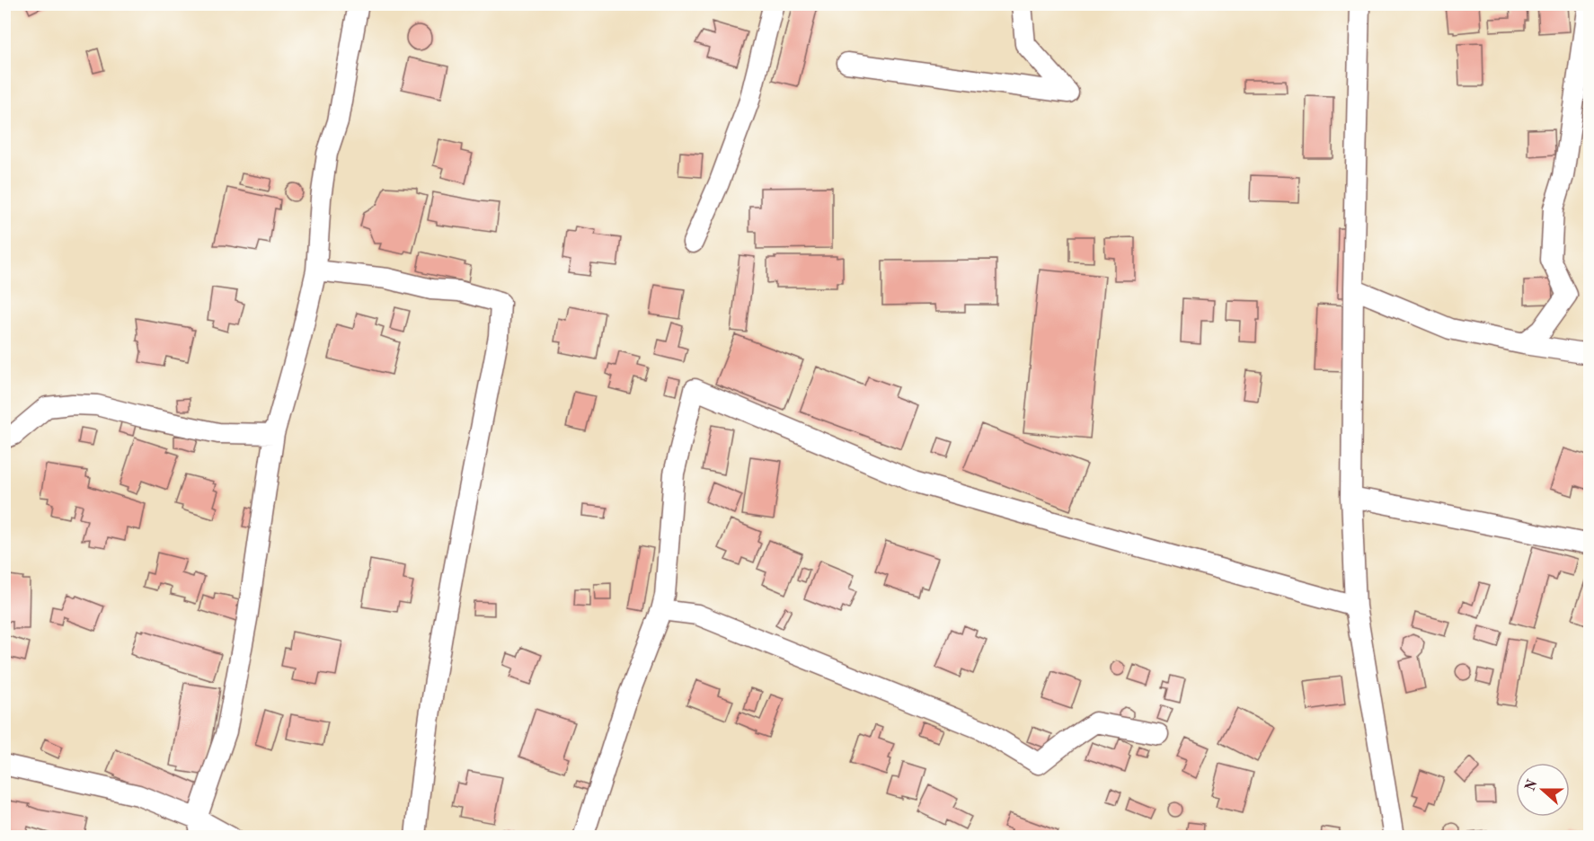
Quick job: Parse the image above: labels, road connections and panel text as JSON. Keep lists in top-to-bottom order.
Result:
{
  "north": "left"
}
